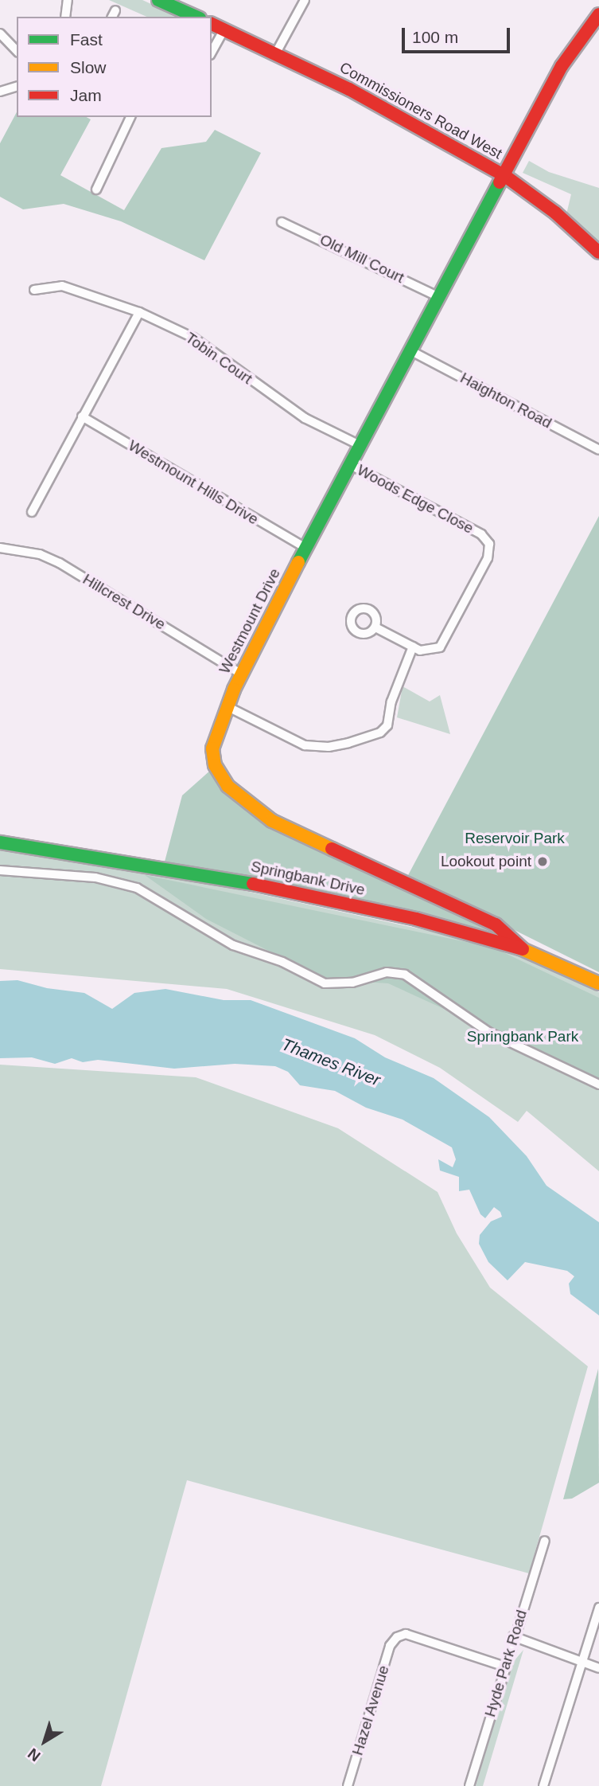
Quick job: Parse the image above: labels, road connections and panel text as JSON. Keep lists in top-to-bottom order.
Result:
{
  "streets": {
    "street": [
      "Commissioners Road West",
      "Old Mill Court",
      "Tobin Court",
      "Haighton Road",
      "Westmount Hills Drive",
      "Woods Edge Close",
      "Hillcrest Drive",
      "Westmount Drive",
      "Springbank Drive",
      "Hyde Park Road",
      "Hazel Avenue"
    ]
  },
  "crossings": [
    ["Commissioners Road West", "Westmount Drive"],
    ["Old Mill Court", "Westmount Drive"],
    ["Tobin Court", "Westmount Drive"],
    ["Haighton Road", "Westmount Drive"],
    ["Westmount Hills Drive", "Westmount Drive"],
    ["Woods Edge Close", "Westmount Drive"],
    ["Hillcrest Drive", "Westmount Drive"],
    ["Westmount Drive", "Springbank Drive"],
    ["Hyde Park Road", "Hazel Avenue"]
  ],
  "water": ["Thames River"],
  "parks": ["Reservoir Park", "Springbank Park"],
  "places": ["Lookout point"],
  "legend": ["Fast", "Slow", "Jam"],
  "scale_bar": "100 m",
  "north": "bottom left"
}
